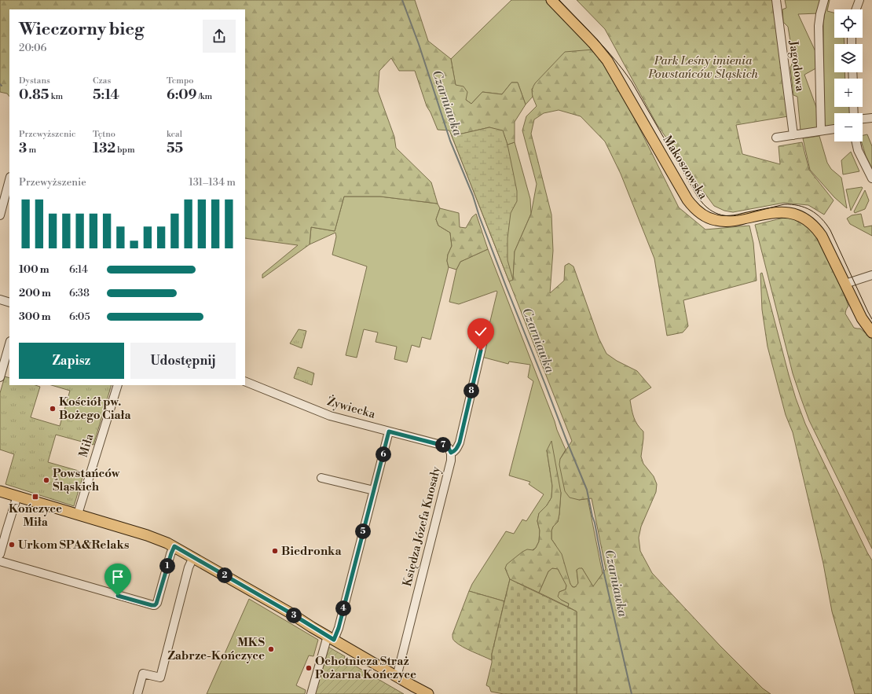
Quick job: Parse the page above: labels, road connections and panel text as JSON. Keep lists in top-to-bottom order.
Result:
{
  "streets": {
    "main road": ["Makoszowska"],
    "street": [
      "Jagodowa",
      "Żywiecka",
      "Miła",
      "Księdza Józefa Knosały"
    ]
  },
  "crossings": [
    ["Żywiecka", "Księdza Józefa Knosały"]
  ],
  "water": ["Czarniawka"],
  "parks": ["Park Leśny imienia Powstańców Śląskich"],
  "places": {
    "other": [
      "Kościół pw. Bożego Ciała",
      "Powstańców Śląskich",
      "Urkom SPA&Relaks",
      "Biedronka",
      "MKS Zabrze-Kończyce",
      "Ochotnicza Straż Pożarna Kończyce"
    ],
    "transit": ["Kończyce Miła"]
  },
  "page": {
    "map_buttons": ["+", "−"],
    "heading": ["Wieczorny bieg", "20:06"],
    "stats": [
      ["Dystans", "0.85 km"],
      ["Czas", "5:14"],
      ["Tempo", "6:09 /km"],
      ["Przewyższenie", "3 m"],
      ["Tętno", "132 bpm"],
      ["kcal", "55"]
    ],
    "chart": ["Przewyższenie", "131–134 m"],
    "list": [
      {
        "name": "100 m",
        "note": "6:14"
      },
      {
        "name": "200 m",
        "note": "6:38"
      },
      {
        "name": "300 m",
        "note": "6:05"
      }
    ],
    "buttons": ["Zapisz", "Udostępnij"],
    "pins": [
      "8",
      "7",
      "6",
      "5",
      "1",
      "2",
      "4",
      "3"
    ]
  }
}
